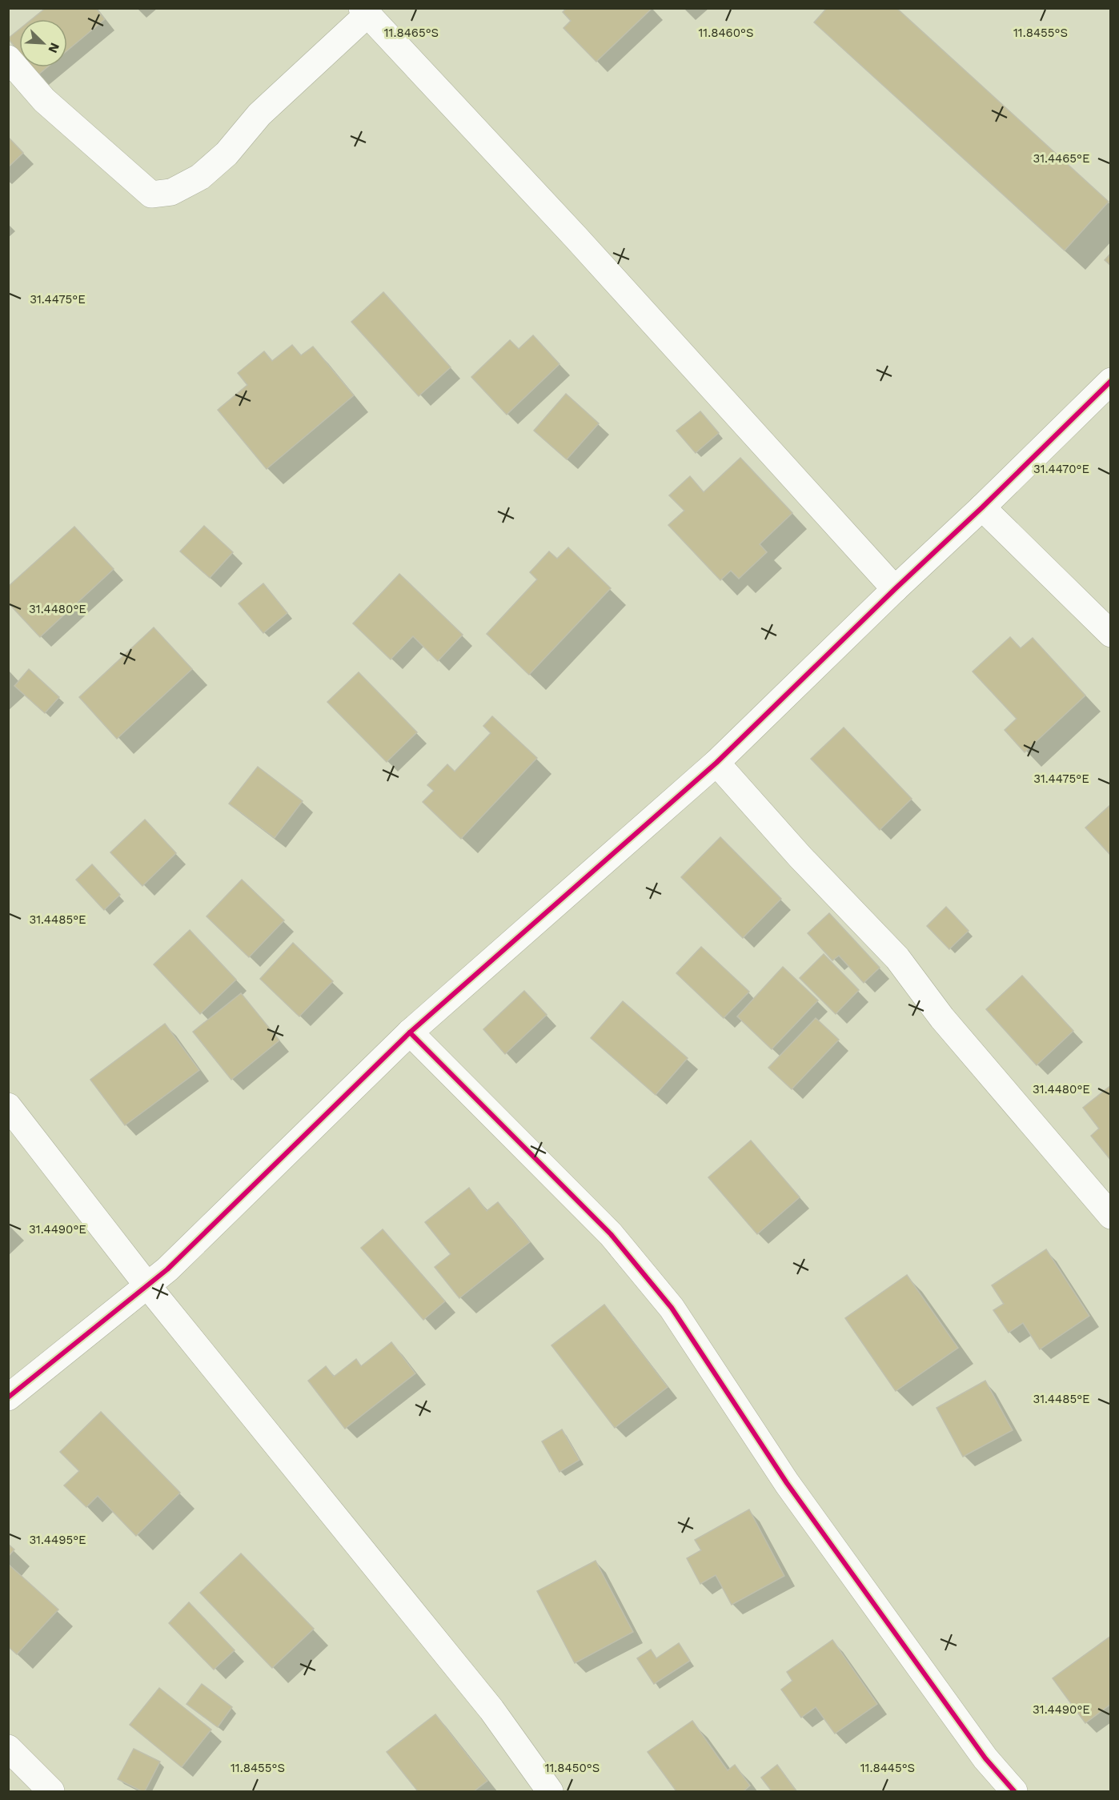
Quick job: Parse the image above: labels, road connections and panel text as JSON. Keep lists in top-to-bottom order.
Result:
{
  "north": "bottom right",
  "coordinates": [
    "11.8465°S",
    "11.8460°S",
    "11.8455°S",
    "31.4465°E",
    "31.4475°E",
    "31.4470°E",
    "31.4480°E",
    "31.4485°E",
    "31.4490°E",
    "31.4495°E",
    "11.8450°S",
    "11.8445°S"
  ]
}
